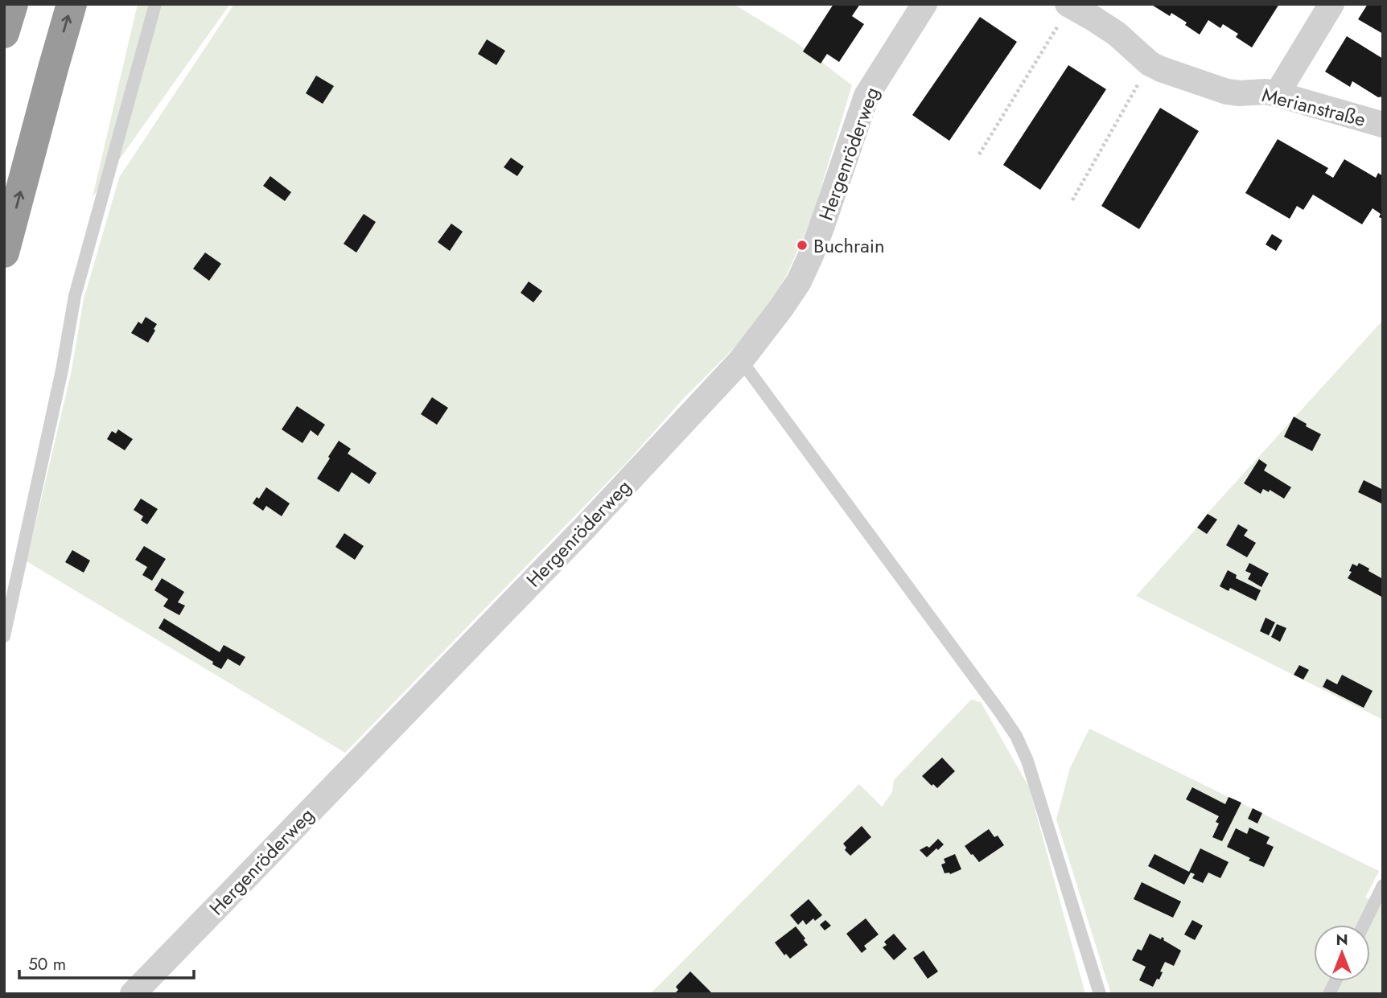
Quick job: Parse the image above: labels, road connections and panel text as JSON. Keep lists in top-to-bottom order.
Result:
{
  "streets": {
    "street": ["Merianstraße", "Hergenröderweg"]
  },
  "places": ["Buchrain"],
  "scale_bar": "50 m",
  "north": "top"
}
